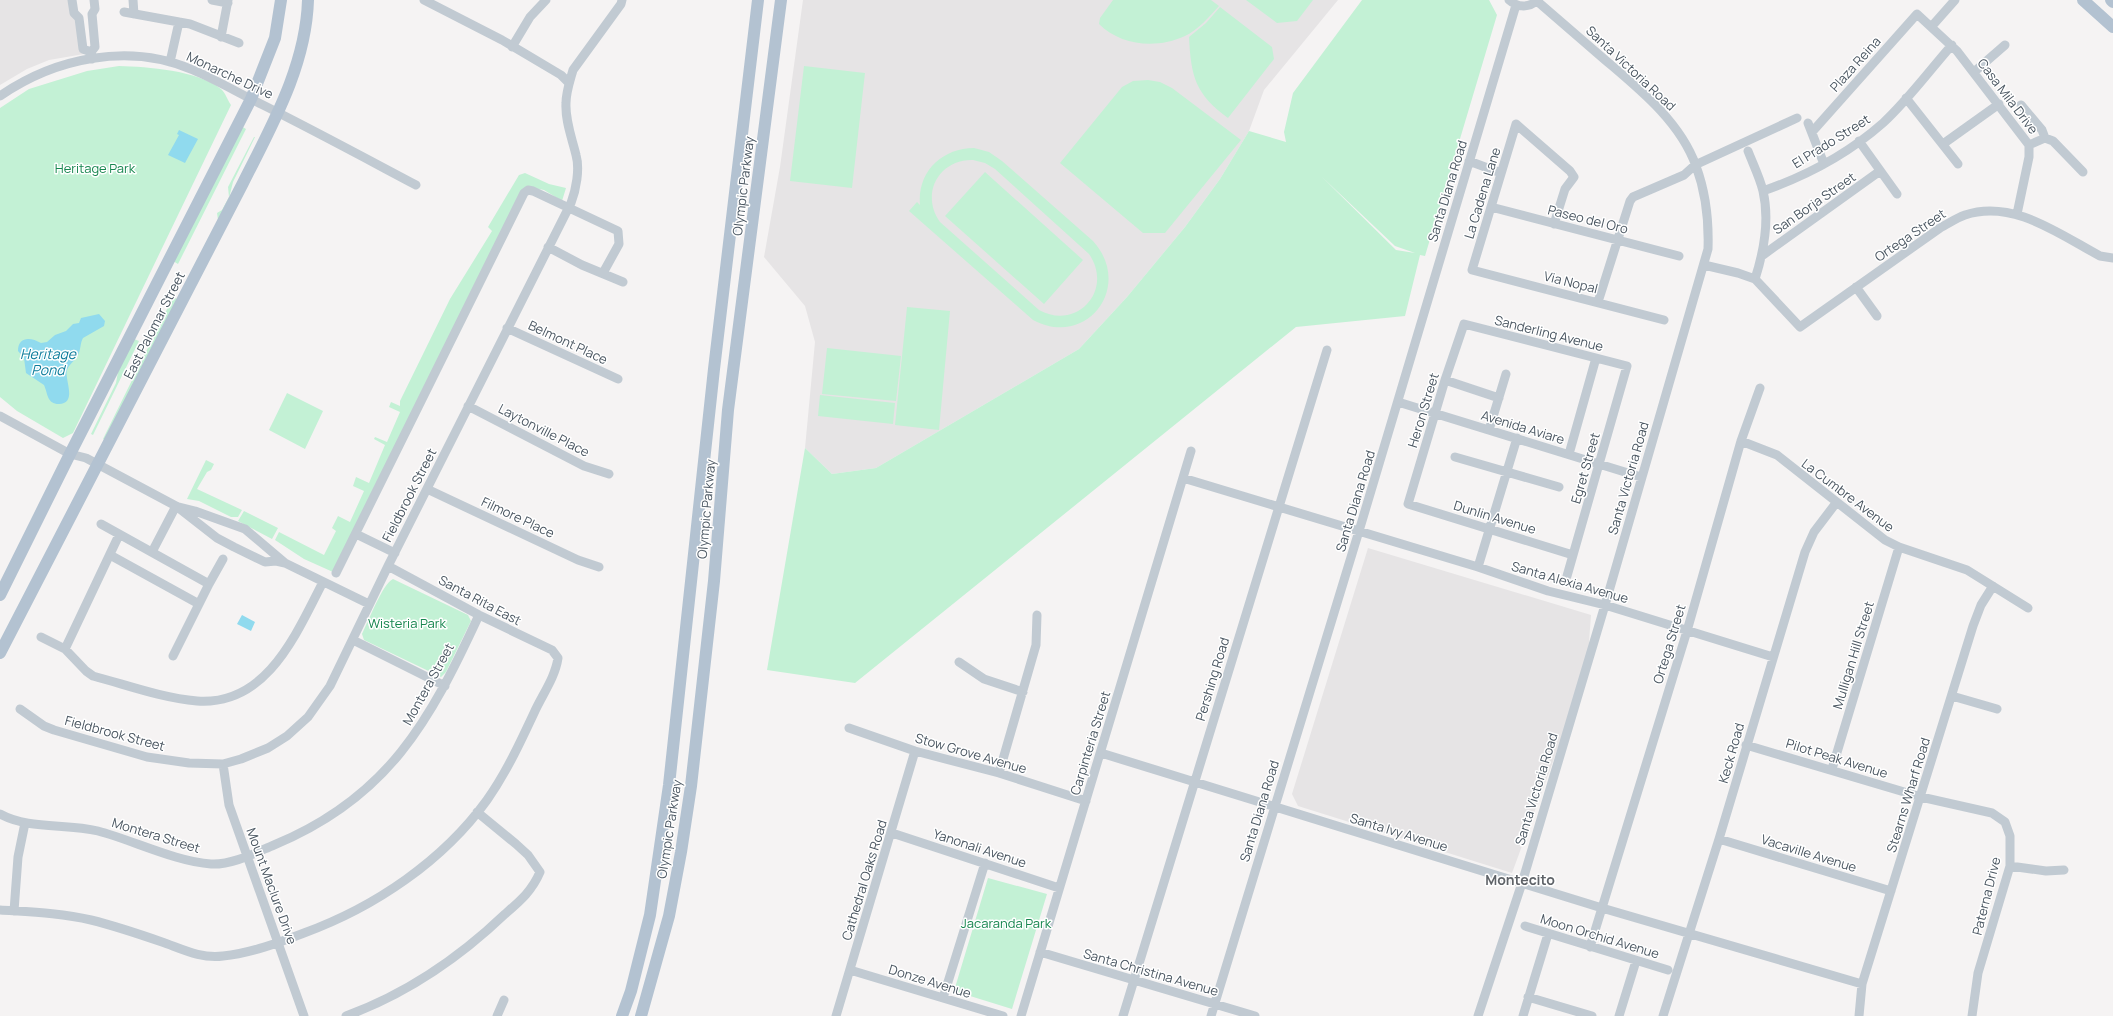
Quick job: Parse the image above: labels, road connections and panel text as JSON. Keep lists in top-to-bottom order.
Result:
{
  "streets": {
    "main road": ["Olympic Parkway", "East Palomar Street"],
    "street": [
      "Plaza Reina",
      "Santa Victoria Road",
      "Monarche Drive",
      "Casa Mila Drive",
      "El Prado Street",
      "Santa Diana Road",
      "La Cadena Lane",
      "San Borja Street",
      "Paseo del Oro",
      "Ortega Street",
      "Via Nopal",
      "Sanderling Avenue",
      "Belmont Place",
      "Heron Street",
      "Avenida Aviare",
      "Laytonville Place",
      "Egret Street",
      "Fieldbrook Street",
      "La Cumbre Avenue",
      "Filmore Place",
      "Dunlin Avenue",
      "Santa Alexia Avenue",
      "Santa Rita East",
      "Mulligan Hill Street",
      "Pershing Road",
      "Montera Street",
      "Carpinteria Street",
      "Stow Grove Avenue",
      "Keck Road",
      "Pilot Peak Avenue",
      "Stearns Wharf Road",
      "Santa Ivy Avenue",
      "Yanonali Avenue",
      "Vacaville Avenue",
      "Cathedral Oaks Road",
      "Mount Maclure Drive",
      "Paterna Drive",
      "Moon Orchid Avenue",
      "Santa Christina Avenue",
      "Donze Avenue"
    ]
  },
  "crossings": [
    ["Plaza Reina", "Casa Mila Drive"],
    ["Plaza Reina", "El Prado Street"],
    ["Santa Victoria Road", "Avenida Aviare"],
    ["Santa Victoria Road", "Santa Alexia Avenue"],
    ["Santa Victoria Road", "Santa Ivy Avenue"],
    ["Monarche Drive", "East Palomar Street"],
    ["Casa Mila Drive", "El Prado Street"],
    ["Casa Mila Drive", "Ortega Street"],
    ["Santa Diana Road", "Avenida Aviare"],
    ["Santa Diana Road", "Santa Alexia Avenue"],
    ["Santa Diana Road", "Santa Ivy Avenue"],
    ["Santa Diana Road", "Santa Christina Avenue"],
    ["La Cadena Lane", "Paseo del Oro"],
    ["La Cadena Lane", "Via Nopal"],
    ["Ortega Street", "La Cumbre Avenue"],
    ["Ortega Street", "Santa Alexia Avenue"],
    ["Ortega Street", "Santa Ivy Avenue"],
    ["Ortega Street", "Moon Orchid Avenue"],
    ["Sanderling Avenue", "Heron Street"],
    ["Sanderling Avenue", "Egret Street"],
    ["Belmont Place", "Fieldbrook Street"],
    ["Heron Street", "Avenida Aviare"],
    ["Heron Street", "Dunlin Avenue"],
    ["Avenida Aviare", "Egret Street"],
    ["Laytonville Place", "Fieldbrook Street"],
    ["Egret Street", "Dunlin Avenue"],
    ["Fieldbrook Street", "Filmore Place"],
    ["Fieldbrook Street", "Santa Rita East"],
    ["Fieldbrook Street", "Mount Maclure Drive"],
    ["La Cumbre Avenue", "Mulligan Hill Street"],
    ["La Cumbre Avenue", "Keck Road"],
    ["La Cumbre Avenue", "Stearns Wharf Road"],
    ["Santa Alexia Avenue", "Keck Road"],
    ["Santa Rita East", "Montera Street"],
    ["Mulligan Hill Street", "Pilot Peak Avenue"],
    ["Pershing Road", "Santa Ivy Avenue"],
    ["Pershing Road", "Santa Christina Avenue"],
    ["Montera Street", "Mount Maclure Drive"],
    ["Carpinteria Street", "Stow Grove Avenue"],
    ["Carpinteria Street", "Santa Ivy Avenue"],
    ["Carpinteria Street", "Yanonali Avenue"],
    ["Carpinteria Street", "Santa Christina Avenue"],
    ["Stow Grove Avenue", "Cathedral Oaks Road"],
    ["Keck Road", "Pilot Peak Avenue"],
    ["Keck Road", "Santa Ivy Avenue"],
    ["Keck Road", "Vacaville Avenue"],
    ["Pilot Peak Avenue", "Stearns Wharf Road"],
    ["Pilot Peak Avenue", "Paterna Drive"],
    ["Stearns Wharf Road", "Santa Ivy Avenue"],
    ["Stearns Wharf Road", "Vacaville Avenue"],
    ["Stearns Wharf Road", "Paterna Drive"],
    ["Yanonali Avenue", "Cathedral Oaks Road"],
    ["Cathedral Oaks Road", "Donze Avenue"]
  ],
  "districts": ["Montecito"],
  "water": ["Heritage Pond"],
  "parks": ["Heritage Park", "Wisteria Park", "Jacaranda Park"]
}
